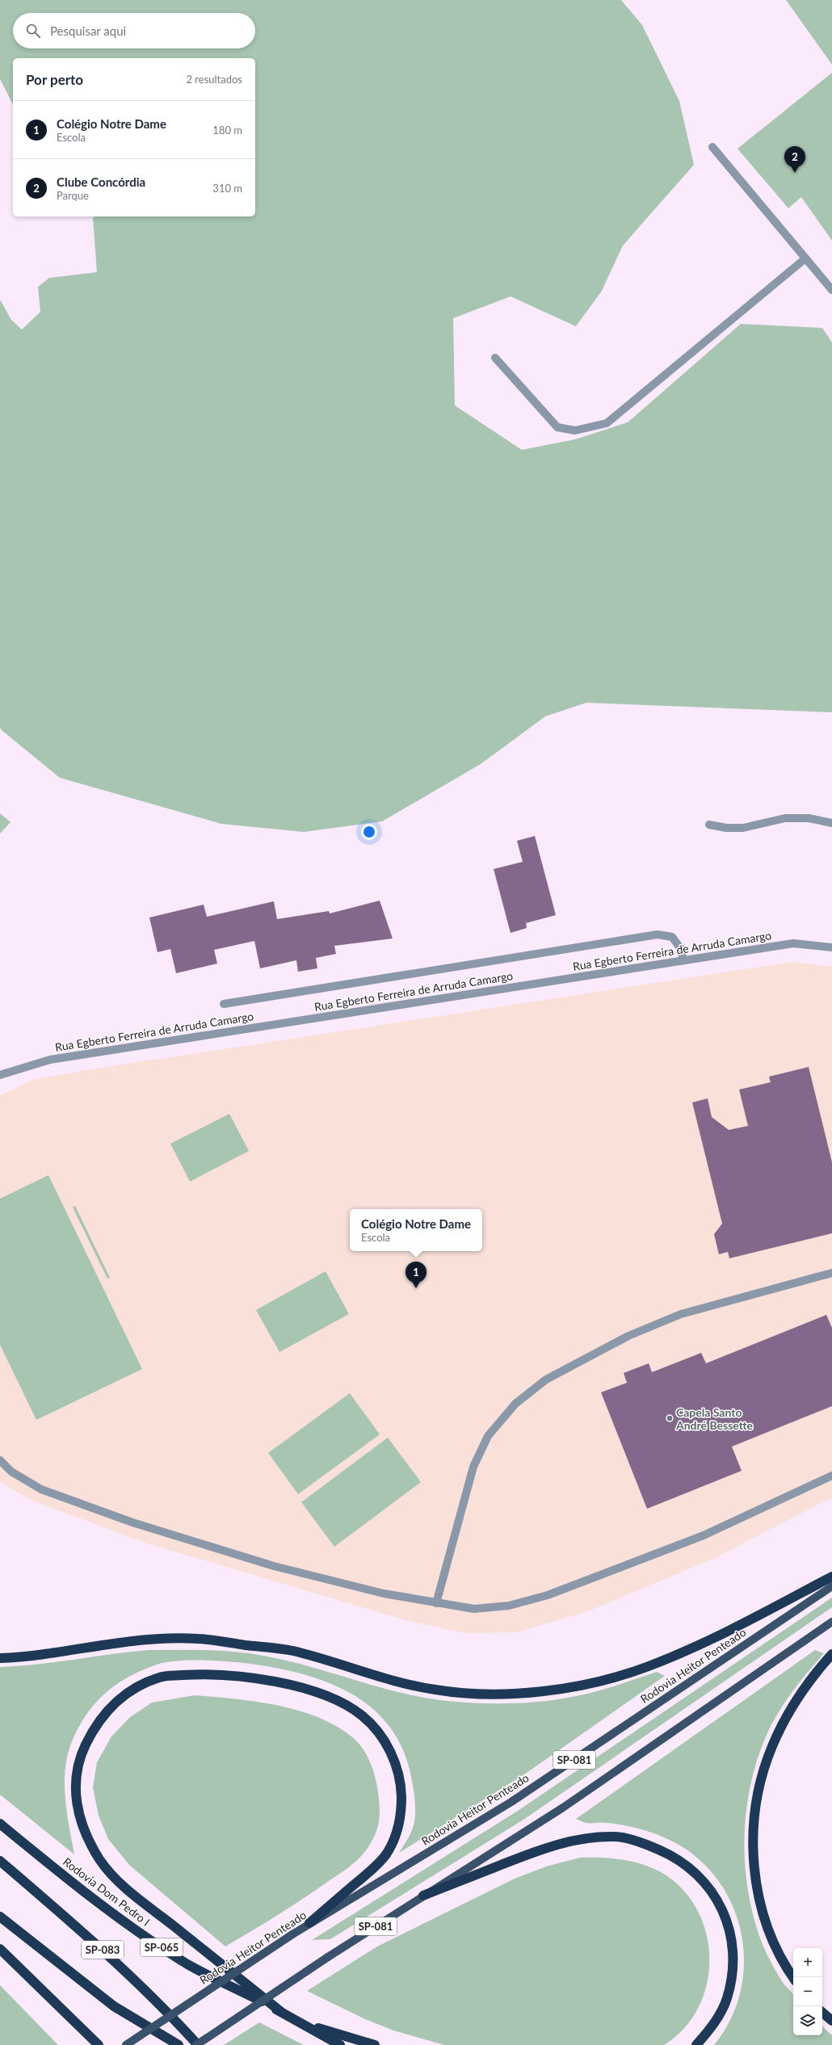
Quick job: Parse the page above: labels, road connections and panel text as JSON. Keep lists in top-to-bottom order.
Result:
{
  "streets": {
    "highway": ["Rodovia Dom Pedro I", "SP-065", "SP-083"],
    "main road": ["Rodovia Heitor Penteado", "SP-081"],
    "street": ["Rua Egberto Ferreira de Arruda Camargo"]
  },
  "crossings": [
    ["SP-081", "SP-083"]
  ],
  "places": ["Capela Santo André Bessette"],
  "page": {
    "search": "Pesquisar aqui",
    "heading": ["Por perto", "2 resultados"],
    "list": [
      {
        "mark": "1",
        "name": "Colégio Notre Dame",
        "note": "Escola",
        "value": "180 m"
      },
      {
        "mark": "2",
        "name": "Clube Concórdia",
        "note": "Parque",
        "value": "310 m"
      }
    ],
    "pins": ["2", "1"],
    "popup": ["Colégio Notre Dame", "Escola"],
    "map_buttons": ["+", "−"]
  }
}
